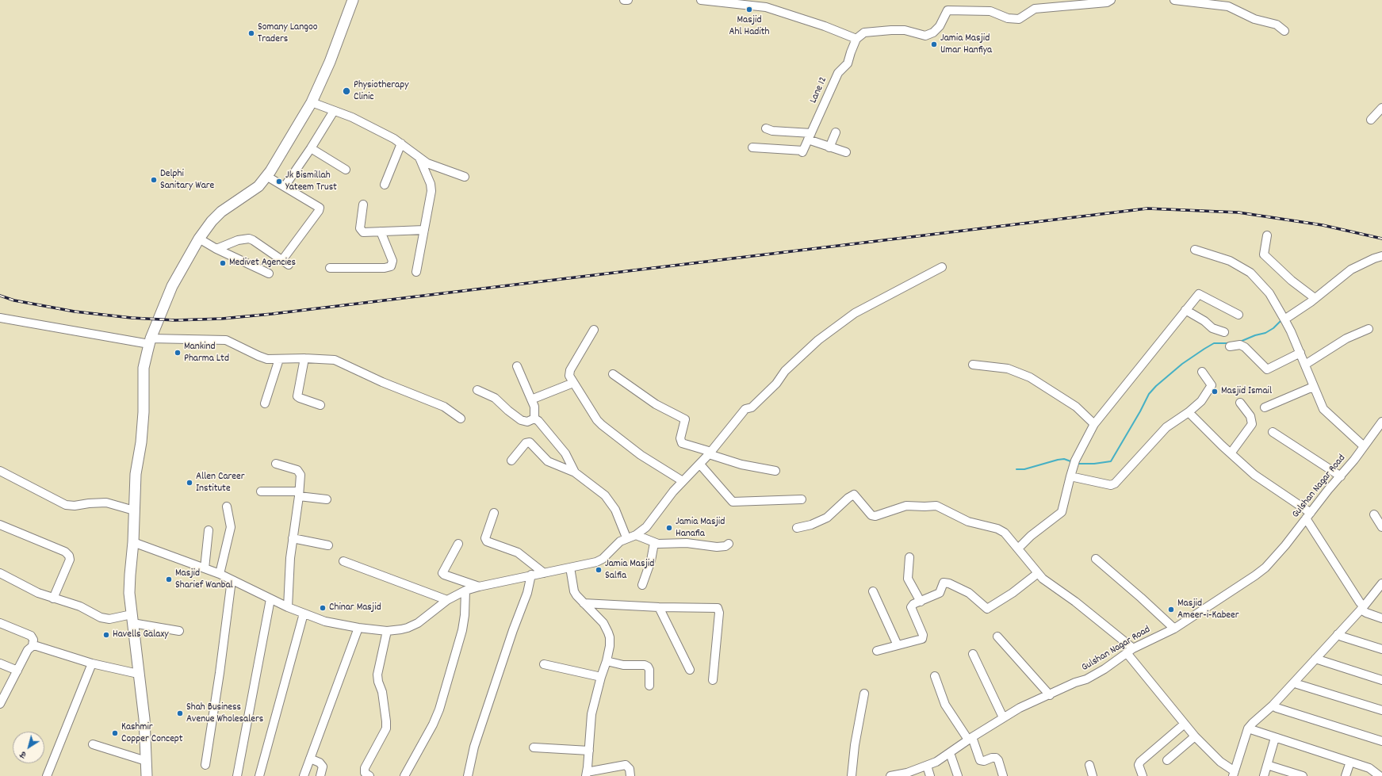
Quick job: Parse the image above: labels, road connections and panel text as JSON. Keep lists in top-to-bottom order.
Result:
{
  "streets": {
    "street": ["Lane 12", "Gulshan Nagar Road"]
  },
  "places": [
    "Masjid Ahl Hadith",
    "Somany Langoo Traders",
    "Jamia Masjid Umar Hanfiya",
    "Physiotherapy Clinic",
    "Delphi Sanitary Ware",
    "Jk Bismillah Yateem Trust",
    "Medivet Agencies",
    "Mankind Pharma Ltd",
    "Masjid Ismail",
    "Allen Career Institute",
    "Jamia Masjid Hanafia",
    "Jamia Masjid Salfia",
    "Masjid Sharief Wanbal",
    "Chinar Masjid",
    "Masjid Ameer-i-Kabeer",
    "Havells Galaxy",
    "Shah Business Avenue Wholesalers",
    "Kashmir Copper Concept"
  ],
  "north": "bottom left"
}
